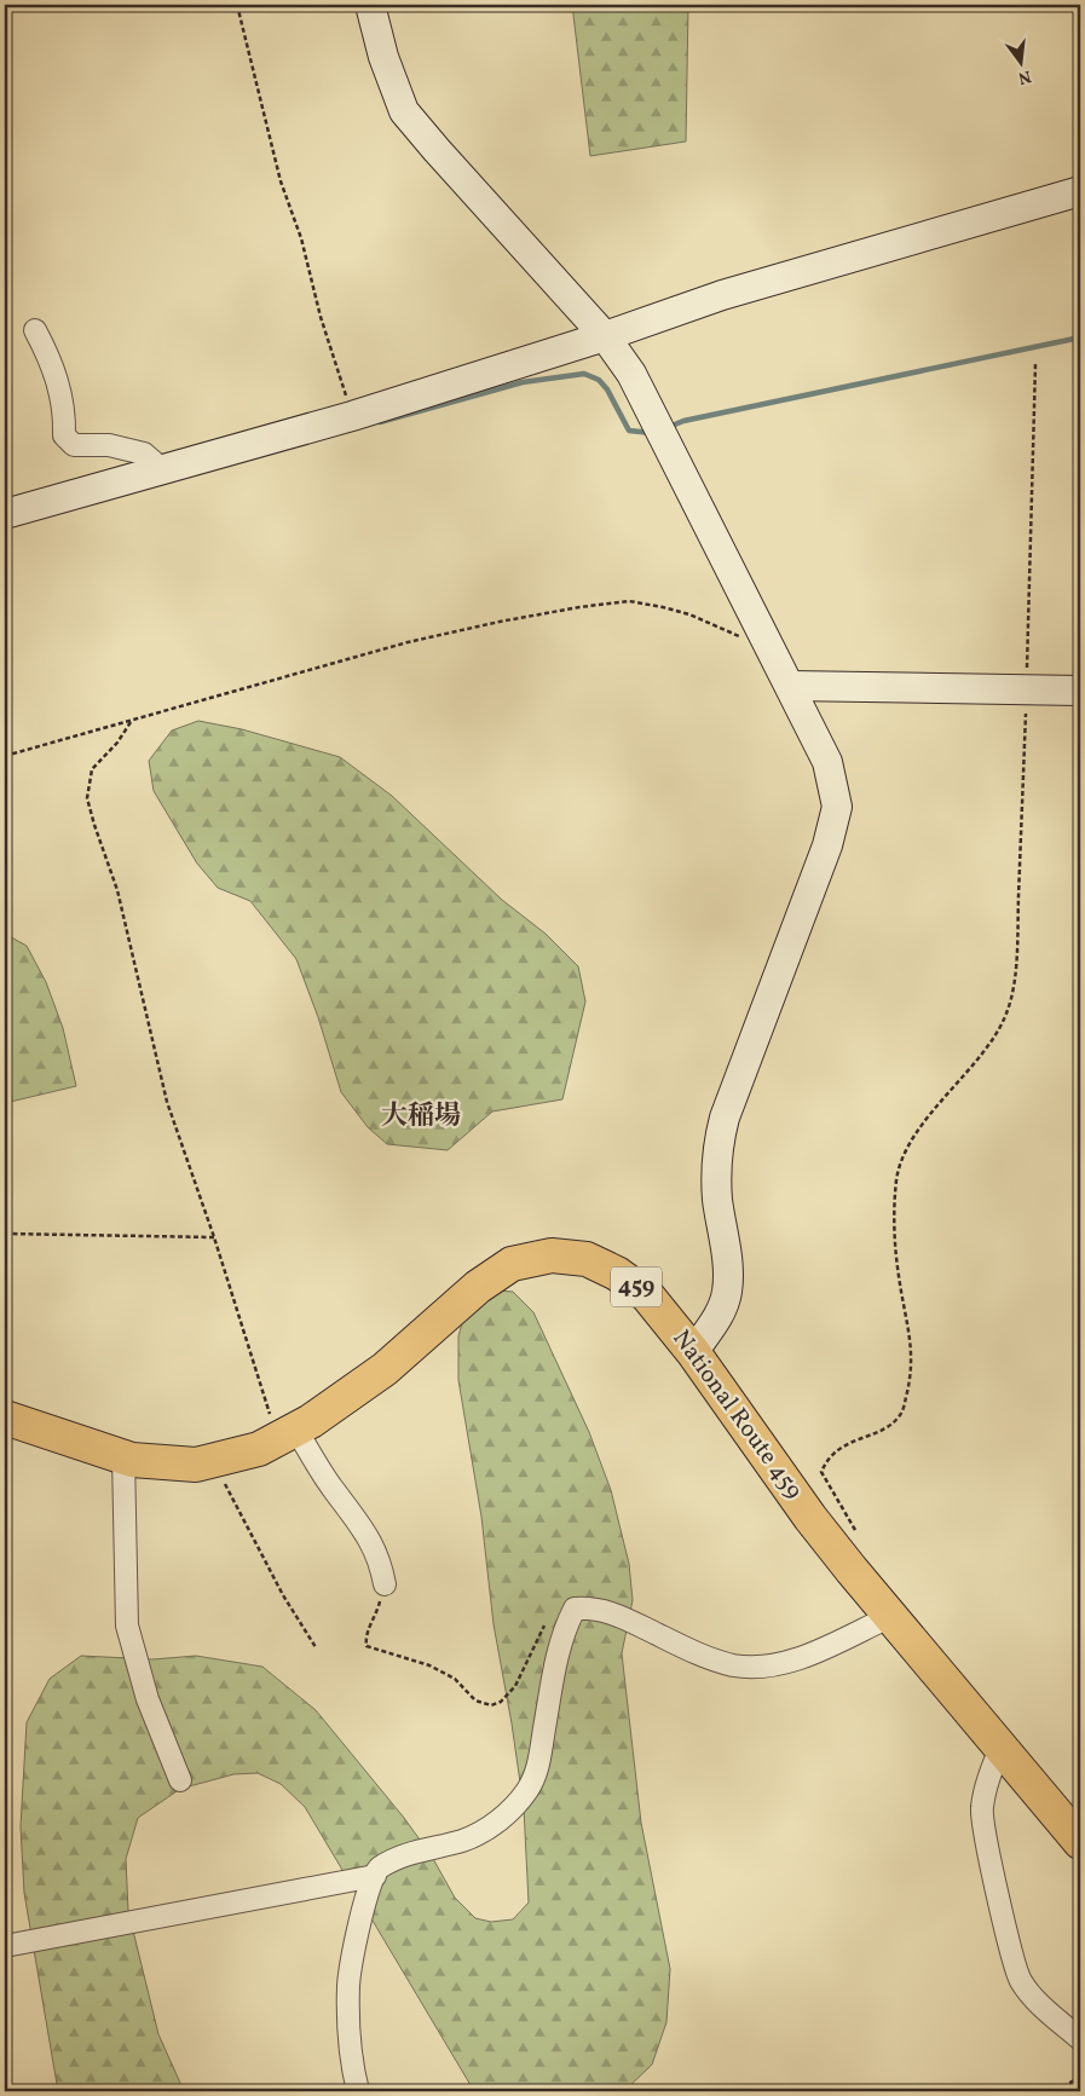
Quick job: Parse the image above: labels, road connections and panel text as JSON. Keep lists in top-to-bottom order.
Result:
{
  "streets": {
    "highway": ["459", "National Route 459"]
  },
  "districts": ["大稲場"],
  "north": "bottom"
}
